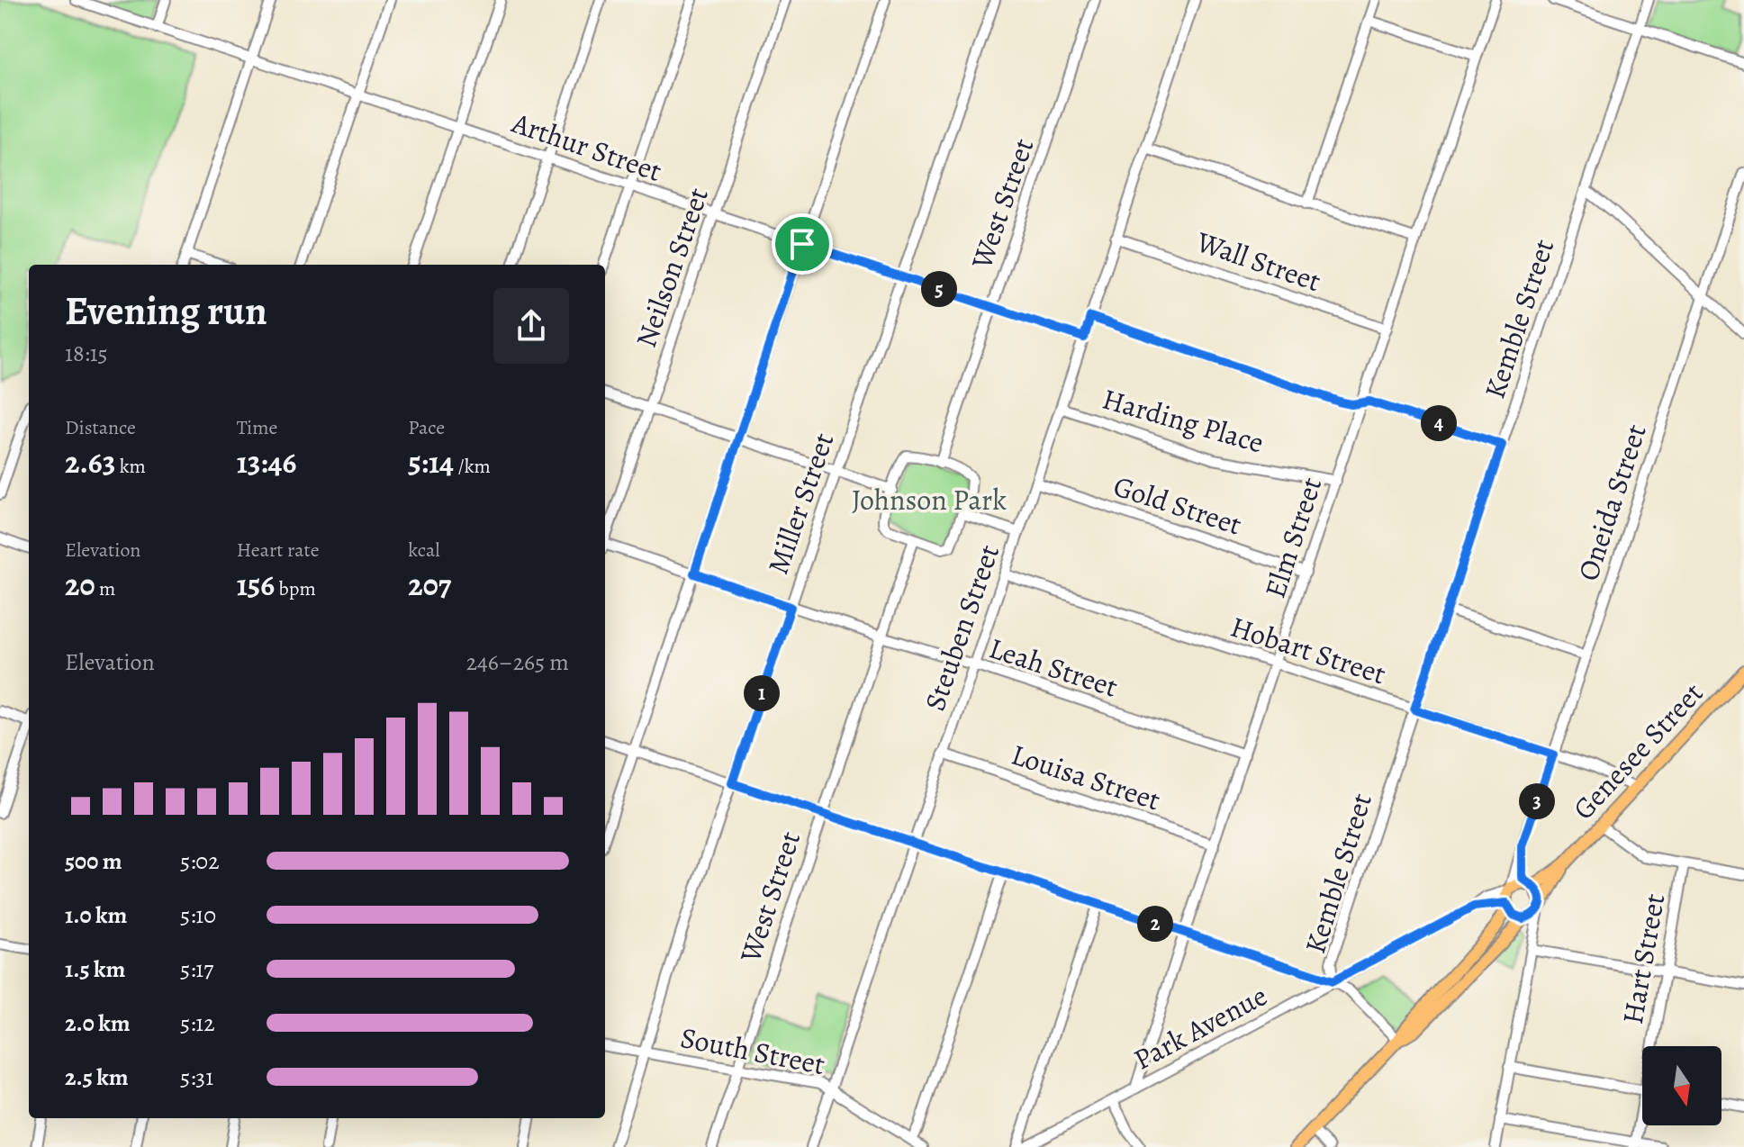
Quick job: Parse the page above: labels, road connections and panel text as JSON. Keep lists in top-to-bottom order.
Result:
{
  "streets": {
    "main road": ["Genesee Street"],
    "street": [
      "Arthur Street",
      "West Street",
      "Wall Street",
      "Neilson Street",
      "Kemble Street",
      "Harding Place",
      "Oneida Street",
      "Miller Street",
      "Gold Street",
      "Elm Street",
      "Steuben Street",
      "Hobart Street",
      "Leah Street",
      "Louisa Street",
      "Hart Street",
      "Park Avenue",
      "South Street"
    ]
  },
  "crossings": [
    ["Arthur Street", "West Street"],
    ["Arthur Street", "Neilson Street"],
    ["Arthur Street", "Miller Street"],
    ["Arthur Street", "Steuben Street"],
    ["West Street", "Leah Street"],
    ["West Street", "South Street"],
    ["Wall Street", "Elm Street"],
    ["Wall Street", "Steuben Street"],
    ["Kemble Street", "Hobart Street"],
    ["Kemble Street", "Park Avenue"],
    ["Harding Place", "Elm Street"],
    ["Harding Place", "Steuben Street"],
    ["Oneida Street", "Hobart Street"],
    ["Oneida Street", "Genesee Street"],
    ["Oneida Street", "Park Avenue"],
    ["Miller Street", "Leah Street"],
    ["Miller Street", "South Street"],
    ["Gold Street", "Elm Street"],
    ["Gold Street", "Steuben Street"],
    ["Elm Street", "Hobart Street"],
    ["Elm Street", "Leah Street"],
    ["Elm Street", "Louisa Street"],
    ["Elm Street", "Park Avenue"],
    ["Steuben Street", "Hobart Street"],
    ["Steuben Street", "Leah Street"],
    ["Steuben Street", "Louisa Street"],
    ["Steuben Street", "South Street"],
    ["Hobart Street", "Genesee Street"],
    ["Genesee Street", "Park Avenue"]
  ],
  "parks": ["Johnson Park"],
  "north": "bottom",
  "page": {
    "heading": ["Evening run", "18:15"],
    "pins": [
      "5",
      "4",
      "1",
      "3",
      "2"
    ],
    "stats": [
      ["Distance", "2.63 km"],
      ["Time", "13:46"],
      ["Pace", "5:14 /km"],
      ["Elevation", "20 m"],
      ["Heart rate", "156 bpm"],
      ["kcal", "207"]
    ],
    "chart": ["Elevation", "246–265 m"],
    "list": [
      {
        "name": "500 m",
        "note": "5:02"
      },
      {
        "name": "1.0 km",
        "note": "5:10"
      },
      {
        "name": "1.5 km",
        "note": "5:17"
      },
      {
        "name": "2.0 km",
        "note": "5:12"
      },
      {
        "name": "2.5 km",
        "note": "5:31"
      }
    ]
  }
}
